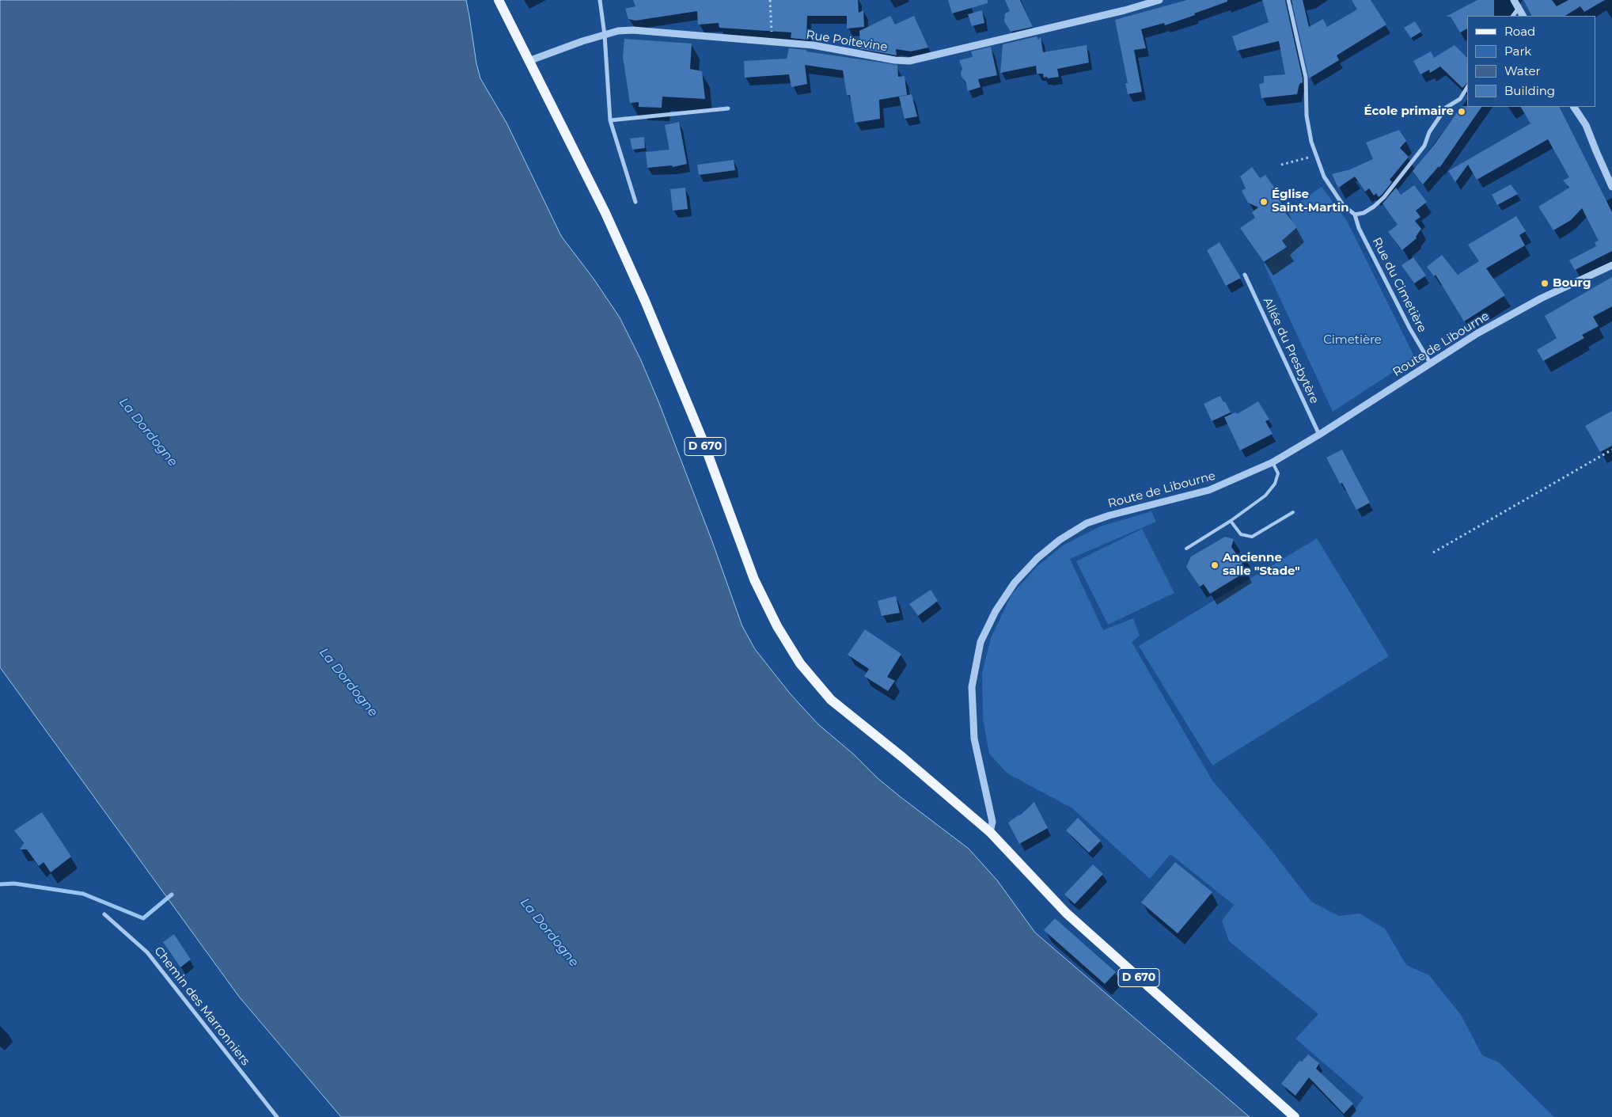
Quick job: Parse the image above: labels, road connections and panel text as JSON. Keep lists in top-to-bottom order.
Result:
{
  "streets": {
    "main road": ["D 670"],
    "street": [
      "Rue Poitevine",
      "Rue du Cimetière",
      "Route de Libourne",
      "Allée du Presbytère",
      "Chemin des Marronniers"
    ]
  },
  "crossings": [
    ["Rue Poitevine", "D 670"],
    ["Rue du Cimetière", "Route de Libourne"],
    ["Route de Libourne", "Allée du Presbytère"],
    ["Route de Libourne", "D 670"]
  ],
  "water": ["La Dordogne"],
  "parks": ["Cimetière"],
  "places": [
    "École primaire",
    "Église Saint-Martin",
    "Bourg",
    "Ancienne salle \"Stade\""
  ],
  "legend": [
    "Road",
    "Park",
    "Water",
    "Building"
  ]
}
